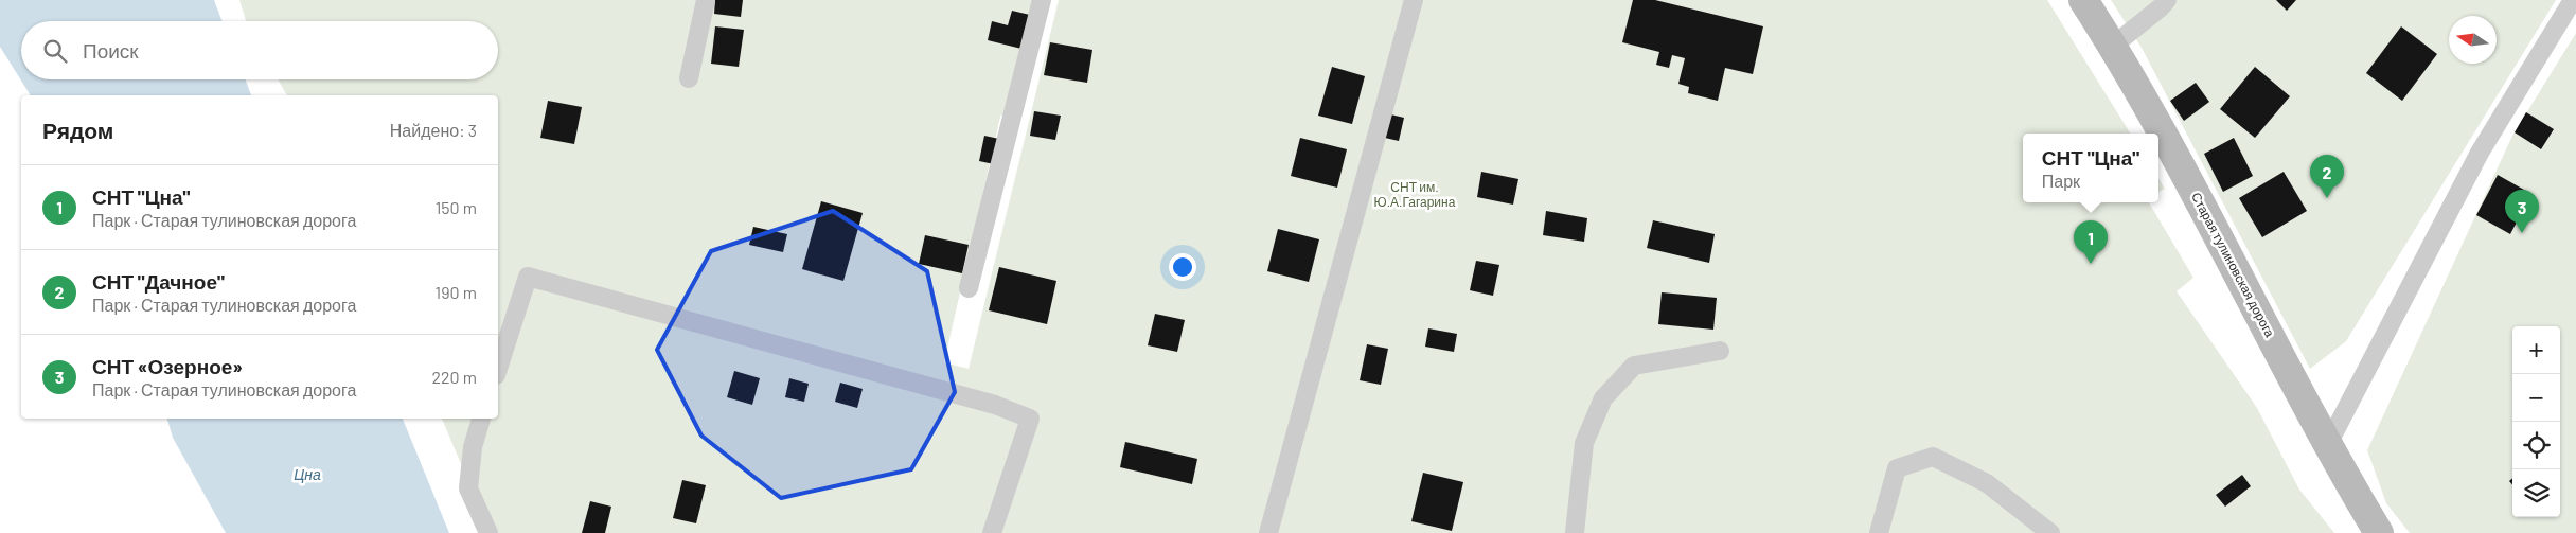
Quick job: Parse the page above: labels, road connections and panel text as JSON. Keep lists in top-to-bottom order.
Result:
{
  "streets": {
    "street": ["Старая тулиновская дорога"]
  },
  "water": ["Цна"],
  "parks": ["СНТ им. Ю.А.Гагарина"],
  "north": "left",
  "page": {
    "search": "Поиск",
    "heading": ["Рядом", "Найдено: 3"],
    "popup": ["СНТ \"Цна\"", "Парк"],
    "pins": ["2", "3", "1"],
    "list": [
      {
        "mark": "1",
        "name": "СНТ \"Цна\"",
        "note": "Парк · Старая тулиновская дорога",
        "value": "150 m"
      },
      {
        "mark": "2",
        "name": "СНТ \"Дачное\"",
        "note": "Парк · Старая тулиновская дорога",
        "value": "190 m"
      },
      {
        "mark": "3",
        "name": "СНТ «Озерное»",
        "note": "Парк · Старая тулиновская дорога",
        "value": "220 m"
      }
    ],
    "map_buttons": ["+", "−"]
  }
}
